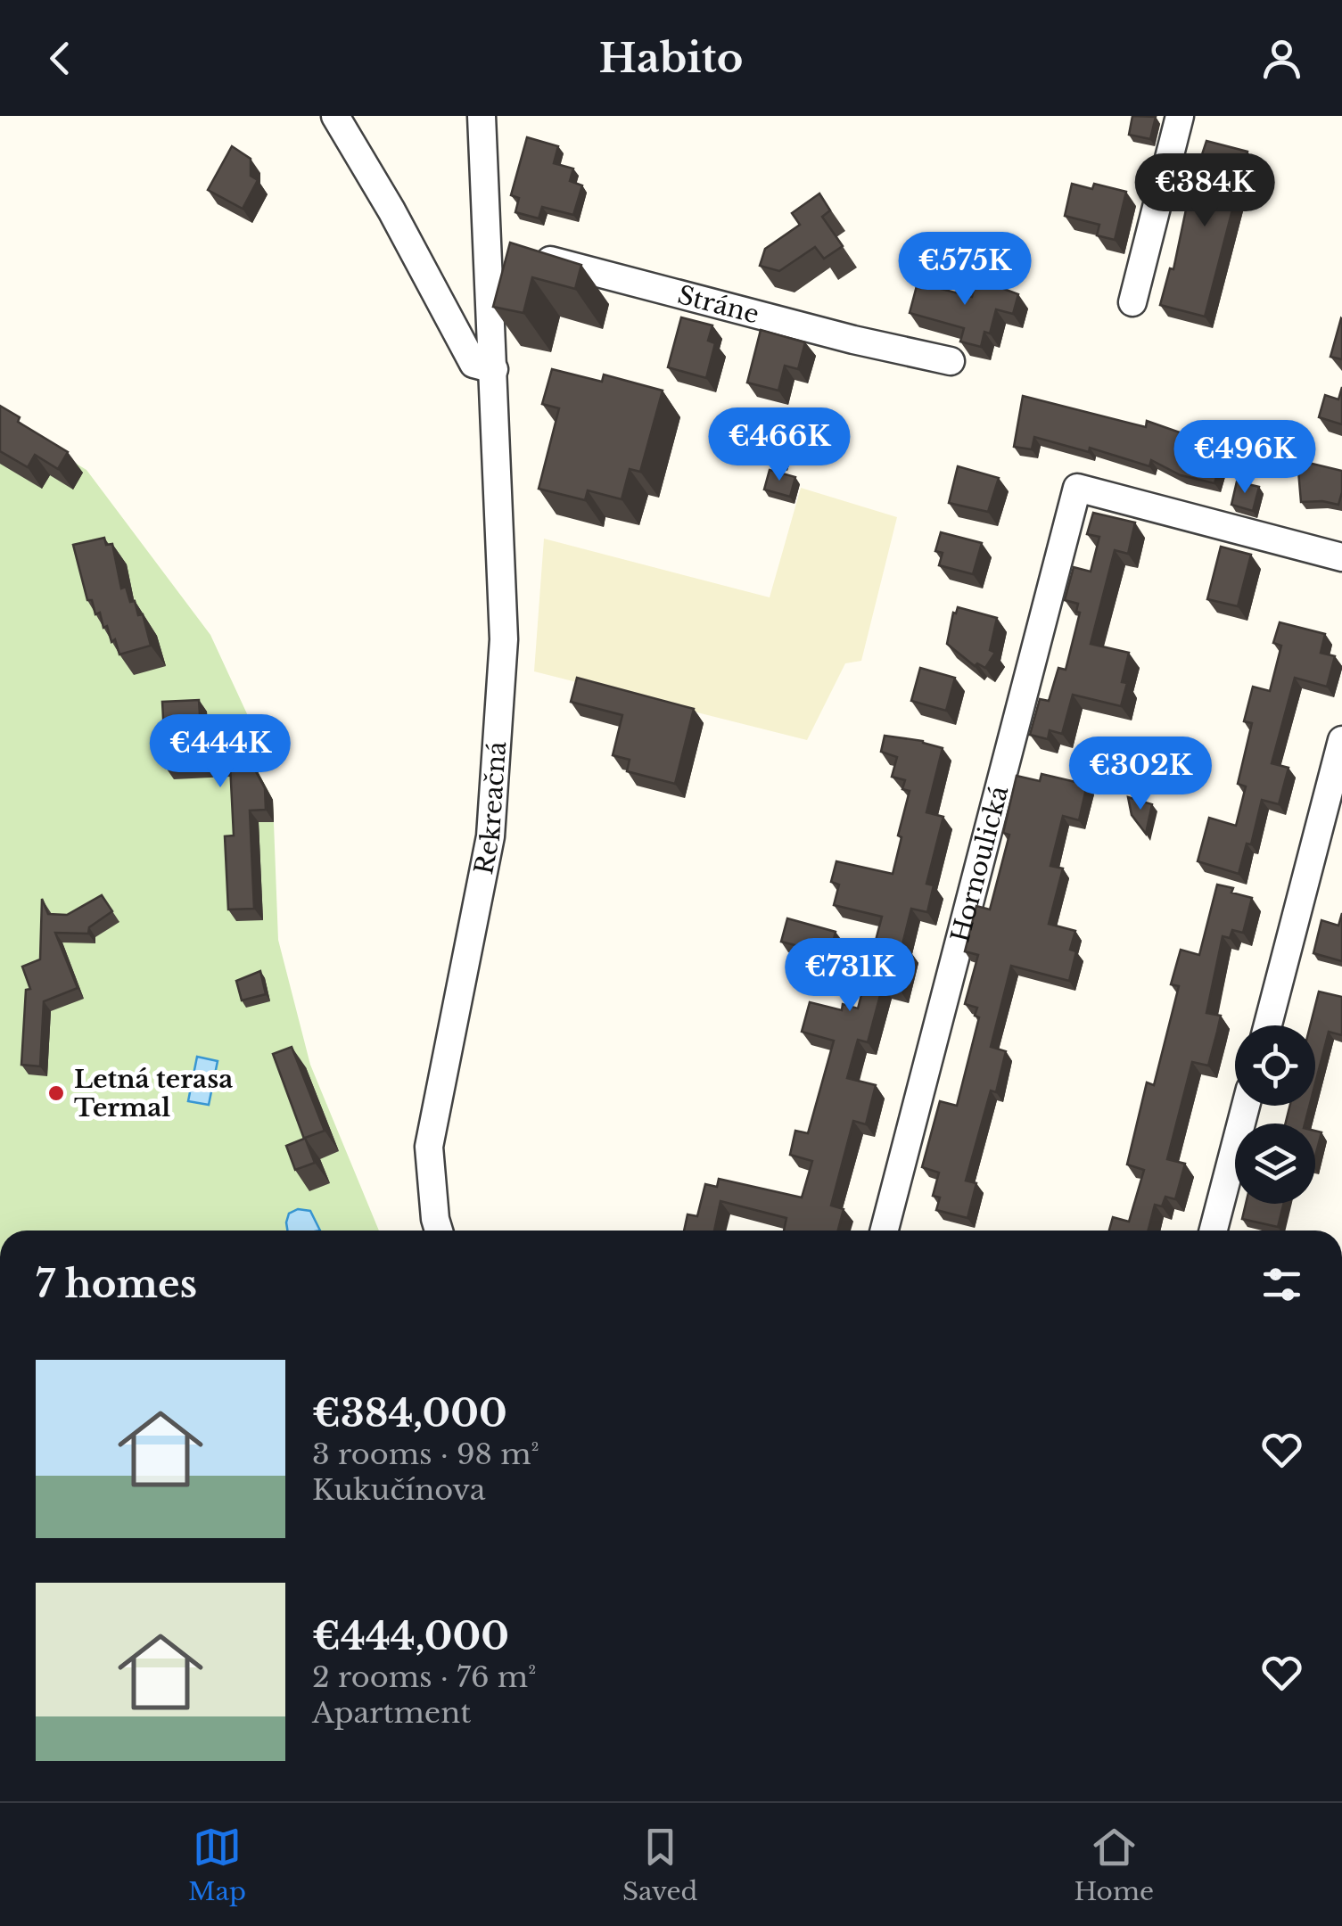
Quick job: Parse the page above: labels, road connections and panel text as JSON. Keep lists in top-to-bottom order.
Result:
{
  "streets": {
    "street": ["Stráne", "Rekreačná", "Hornoulická"]
  },
  "crossings": [
    ["Stráne", "Rekreačná"]
  ],
  "places": ["Letná terasa Termal"],
  "page": {
    "header": "Habito",
    "price": [
      "€384K",
      "€575K",
      "€466K",
      "€496K",
      "€444K",
      "€302K",
      "€731K"
    ],
    "heading": "7 homes",
    "list": [
      {
        "name": "€384,000",
        "note": "3 rooms · 98 m² · Kukučínova"
      },
      {
        "name": "€444,000",
        "note": "2 rooms · 76 m² · Apartment"
      }
    ],
    "tabs": ["Map", "Saved", "Home"]
  }
}
